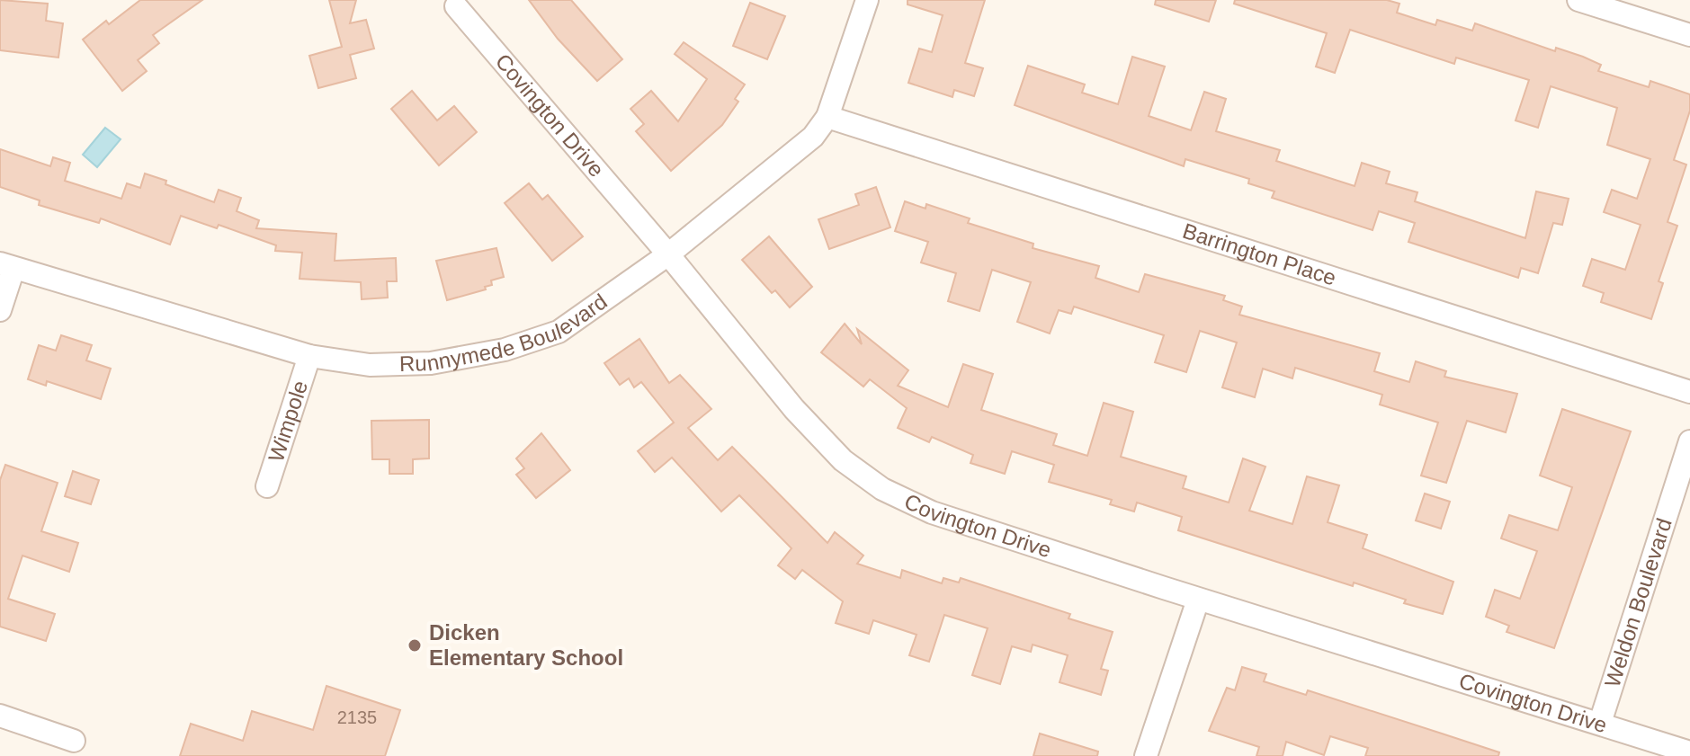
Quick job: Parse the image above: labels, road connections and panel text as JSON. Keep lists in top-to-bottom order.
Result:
{
  "streets": {
    "street": [
      "Covington Drive",
      "Barrington Place",
      "Runnymede Boulevard",
      "Wimpole",
      "Weldon Boulevard"
    ]
  },
  "crossings": [
    ["Covington Drive", "Runnymede Boulevard"],
    ["Covington Drive", "Weldon Boulevard"],
    ["Barrington Place", "Runnymede Boulevard"],
    ["Runnymede Boulevard", "Wimpole"]
  ],
  "places": ["Dicken Elementary School"],
  "house_numbers": ["2135"]
}
